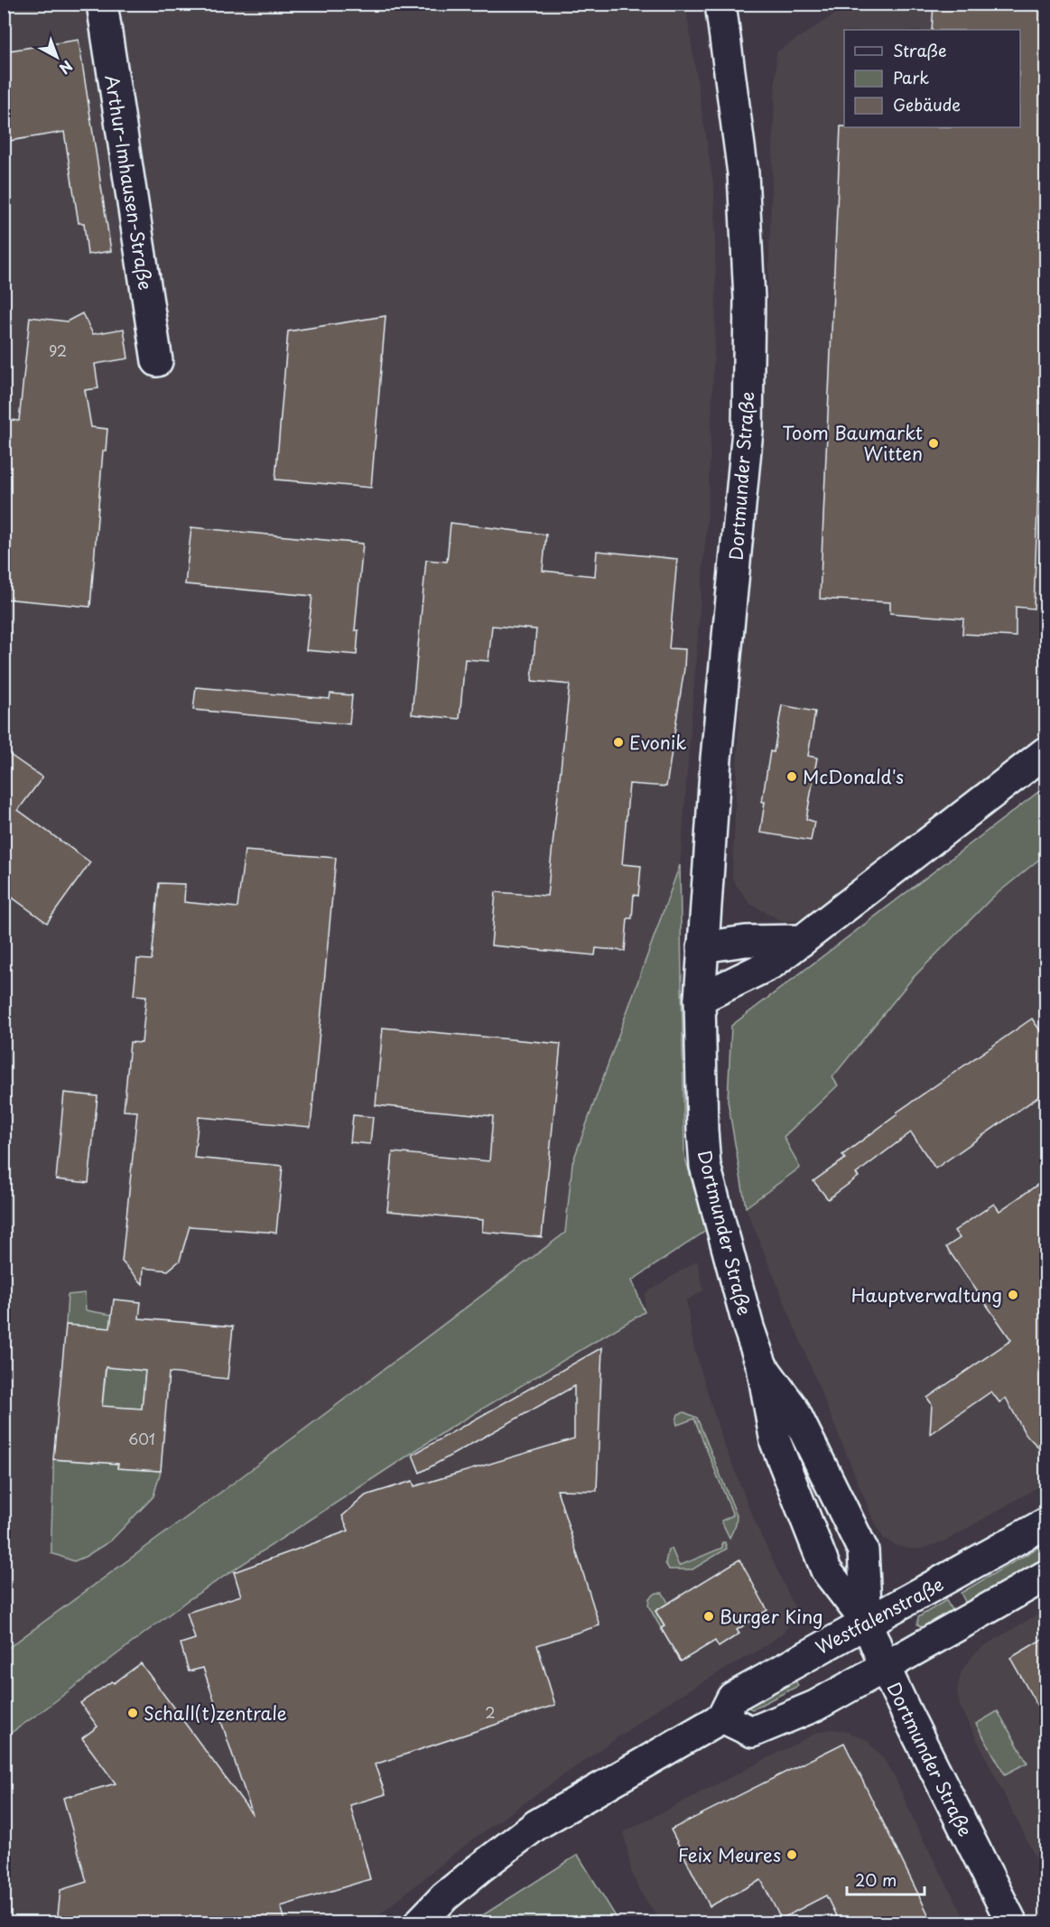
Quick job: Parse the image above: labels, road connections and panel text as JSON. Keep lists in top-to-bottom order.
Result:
{
  "streets": {
    "main road": ["Arthur-Imhausen-Straße", "Dortmunder Straße", "Westfalenstraße"]
  },
  "crossings": [
    ["Dortmunder Straße", "Westfalenstraße"]
  ],
  "places": [
    "Toom Baumarkt Witten",
    "Evonik",
    "McDonald's",
    "Hauptverwaltung",
    "Burger King",
    "Schall(t)zentrale",
    "Feix Meures"
  ],
  "house_numbers": ["92", "601", "2"],
  "legend": ["Straße", "Park", "Gebäude"],
  "scale_bar": "20 m",
  "north": "bottom right"
}
